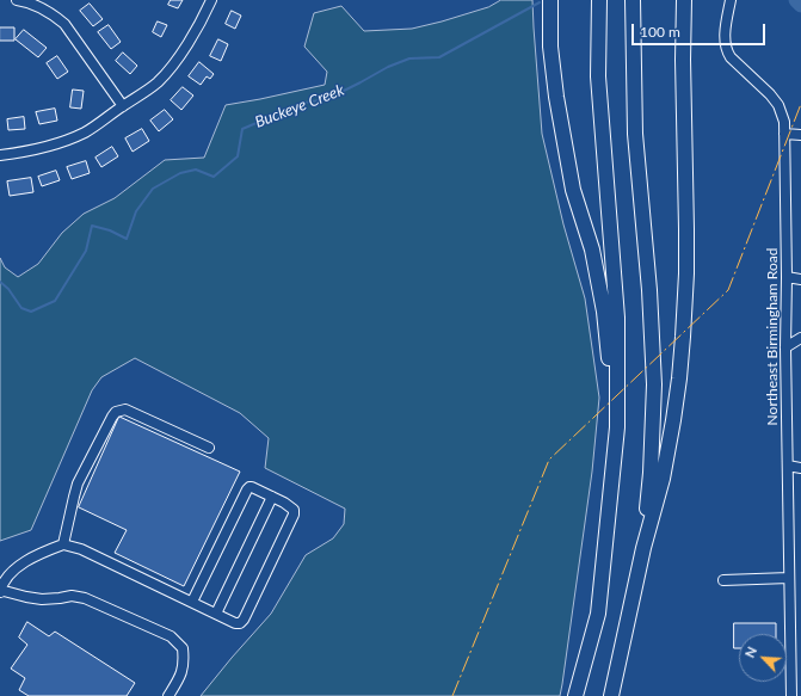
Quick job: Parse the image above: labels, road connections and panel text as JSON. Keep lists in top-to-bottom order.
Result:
{
  "streets": {
    "street": ["Northeast Birmingham Road"]
  },
  "water": ["Buckeye Creek"],
  "scale_bar": "100 m",
  "north": "top left"
}
